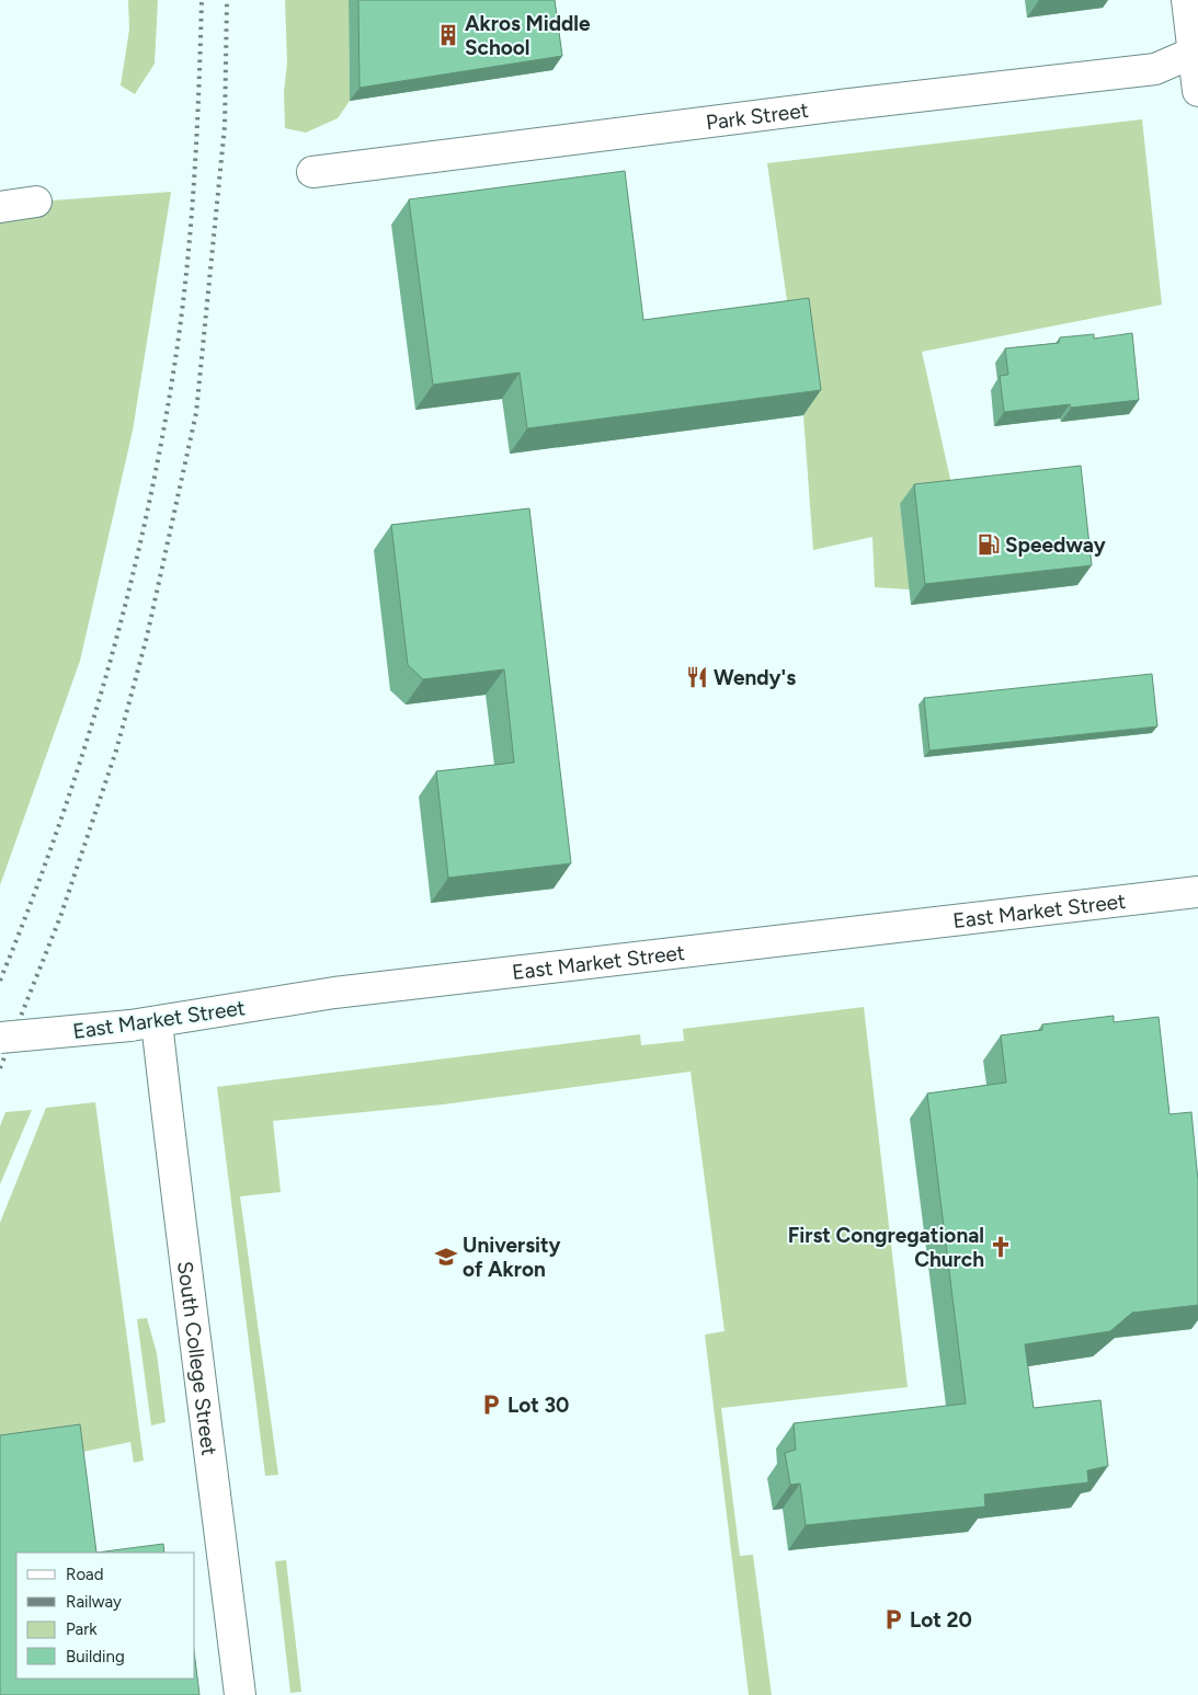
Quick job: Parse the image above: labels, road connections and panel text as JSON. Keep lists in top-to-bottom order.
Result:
{
  "streets": {
    "street": ["Park Street", "East Market Street", "South College Street"]
  },
  "crossings": [
    ["East Market Street", "South College Street"]
  ],
  "places": {
    "building": ["Akros Middle School"],
    "fuel station": ["Speedway"],
    "restaurant": ["Wendy's"],
    "church": ["First Congregational Church"],
    "school or university": ["University of Akron"],
    "parking": ["Lot 30", "Lot 20"]
  },
  "legend": [
    "Road",
    "Railway",
    "Park",
    "Building"
  ]
}
